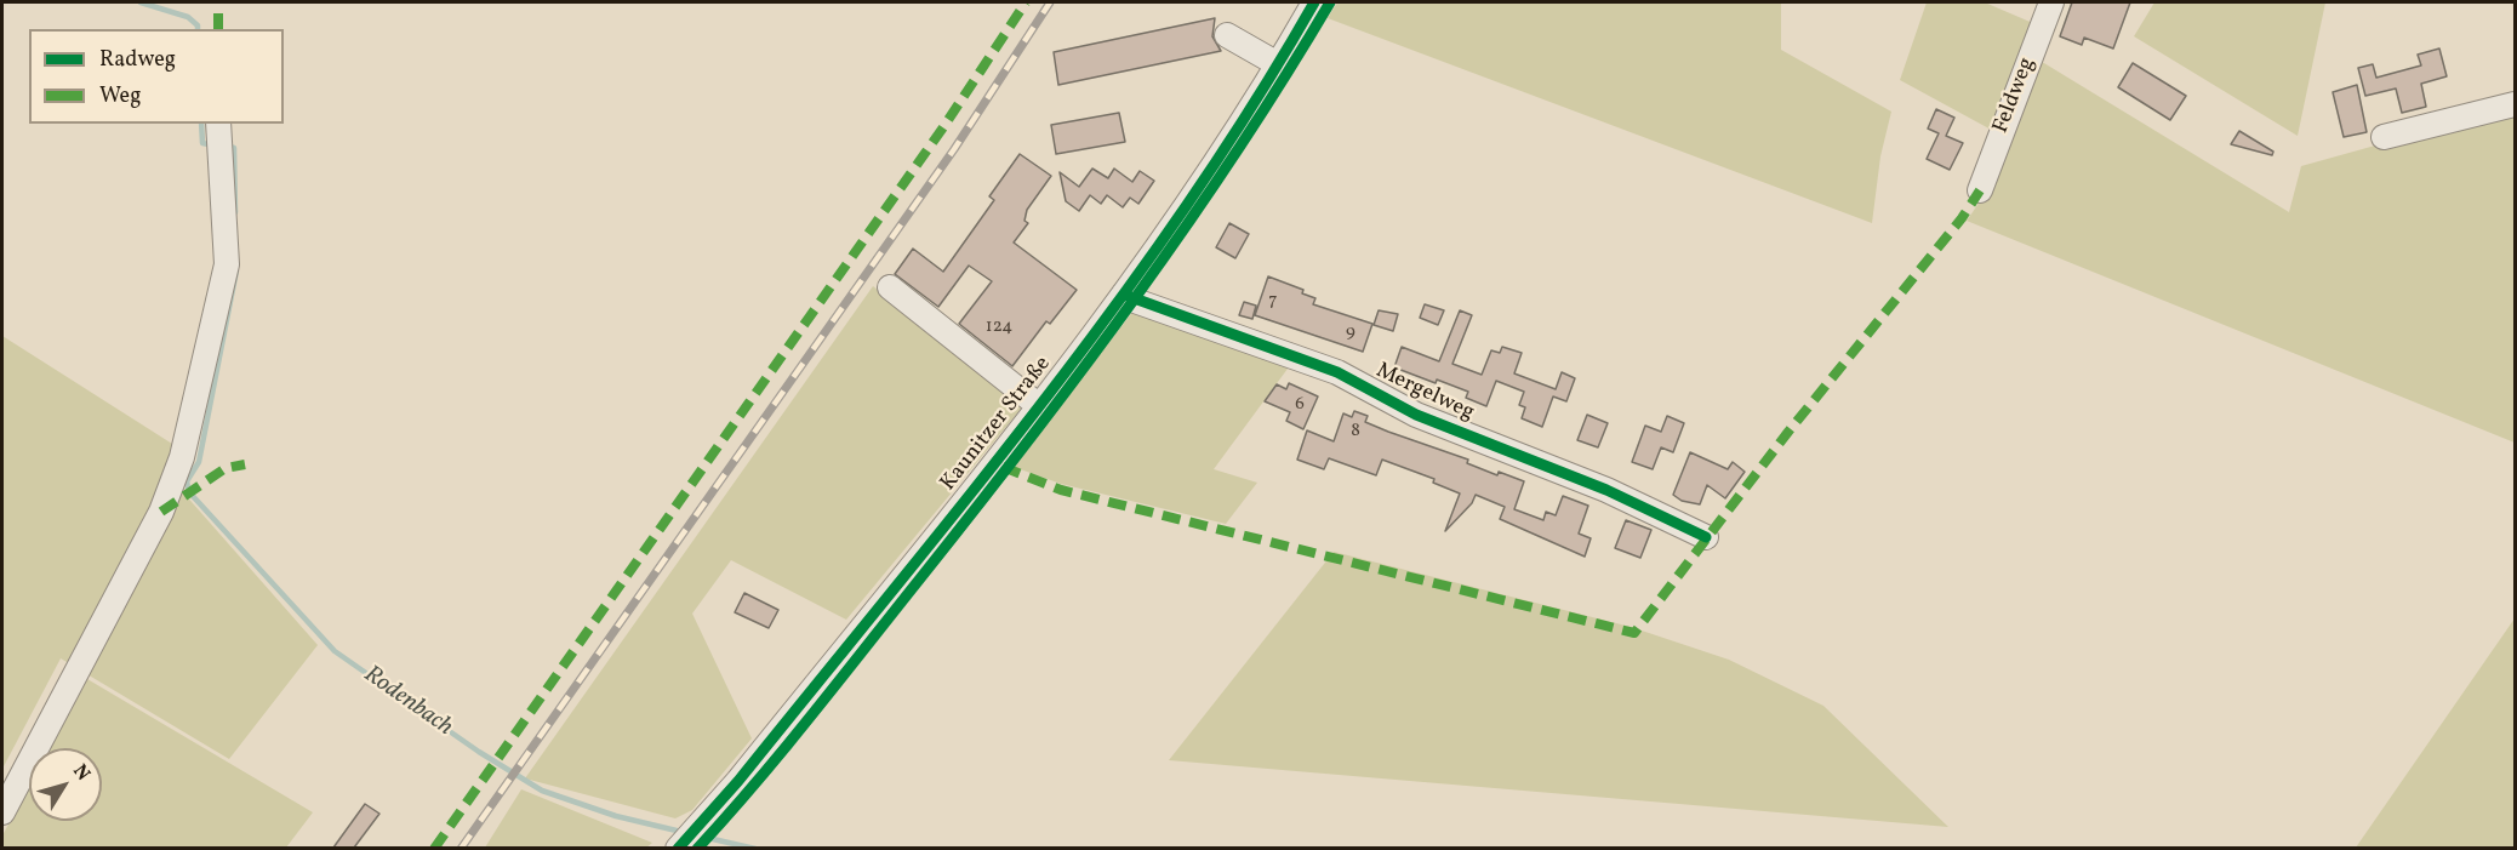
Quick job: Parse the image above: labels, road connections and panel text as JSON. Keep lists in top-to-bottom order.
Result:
{
  "streets": {
    "street": ["Feldweg", "Mergelweg", "Kaunitzer Straße"]
  },
  "crossings": [
    ["Mergelweg", "Kaunitzer Straße"]
  ],
  "water": ["Rodenbach"],
  "house_numbers": [
    "7",
    "124",
    "9",
    "6",
    "8"
  ],
  "legend": ["Radweg", "Weg"],
  "north": "top right"
}
